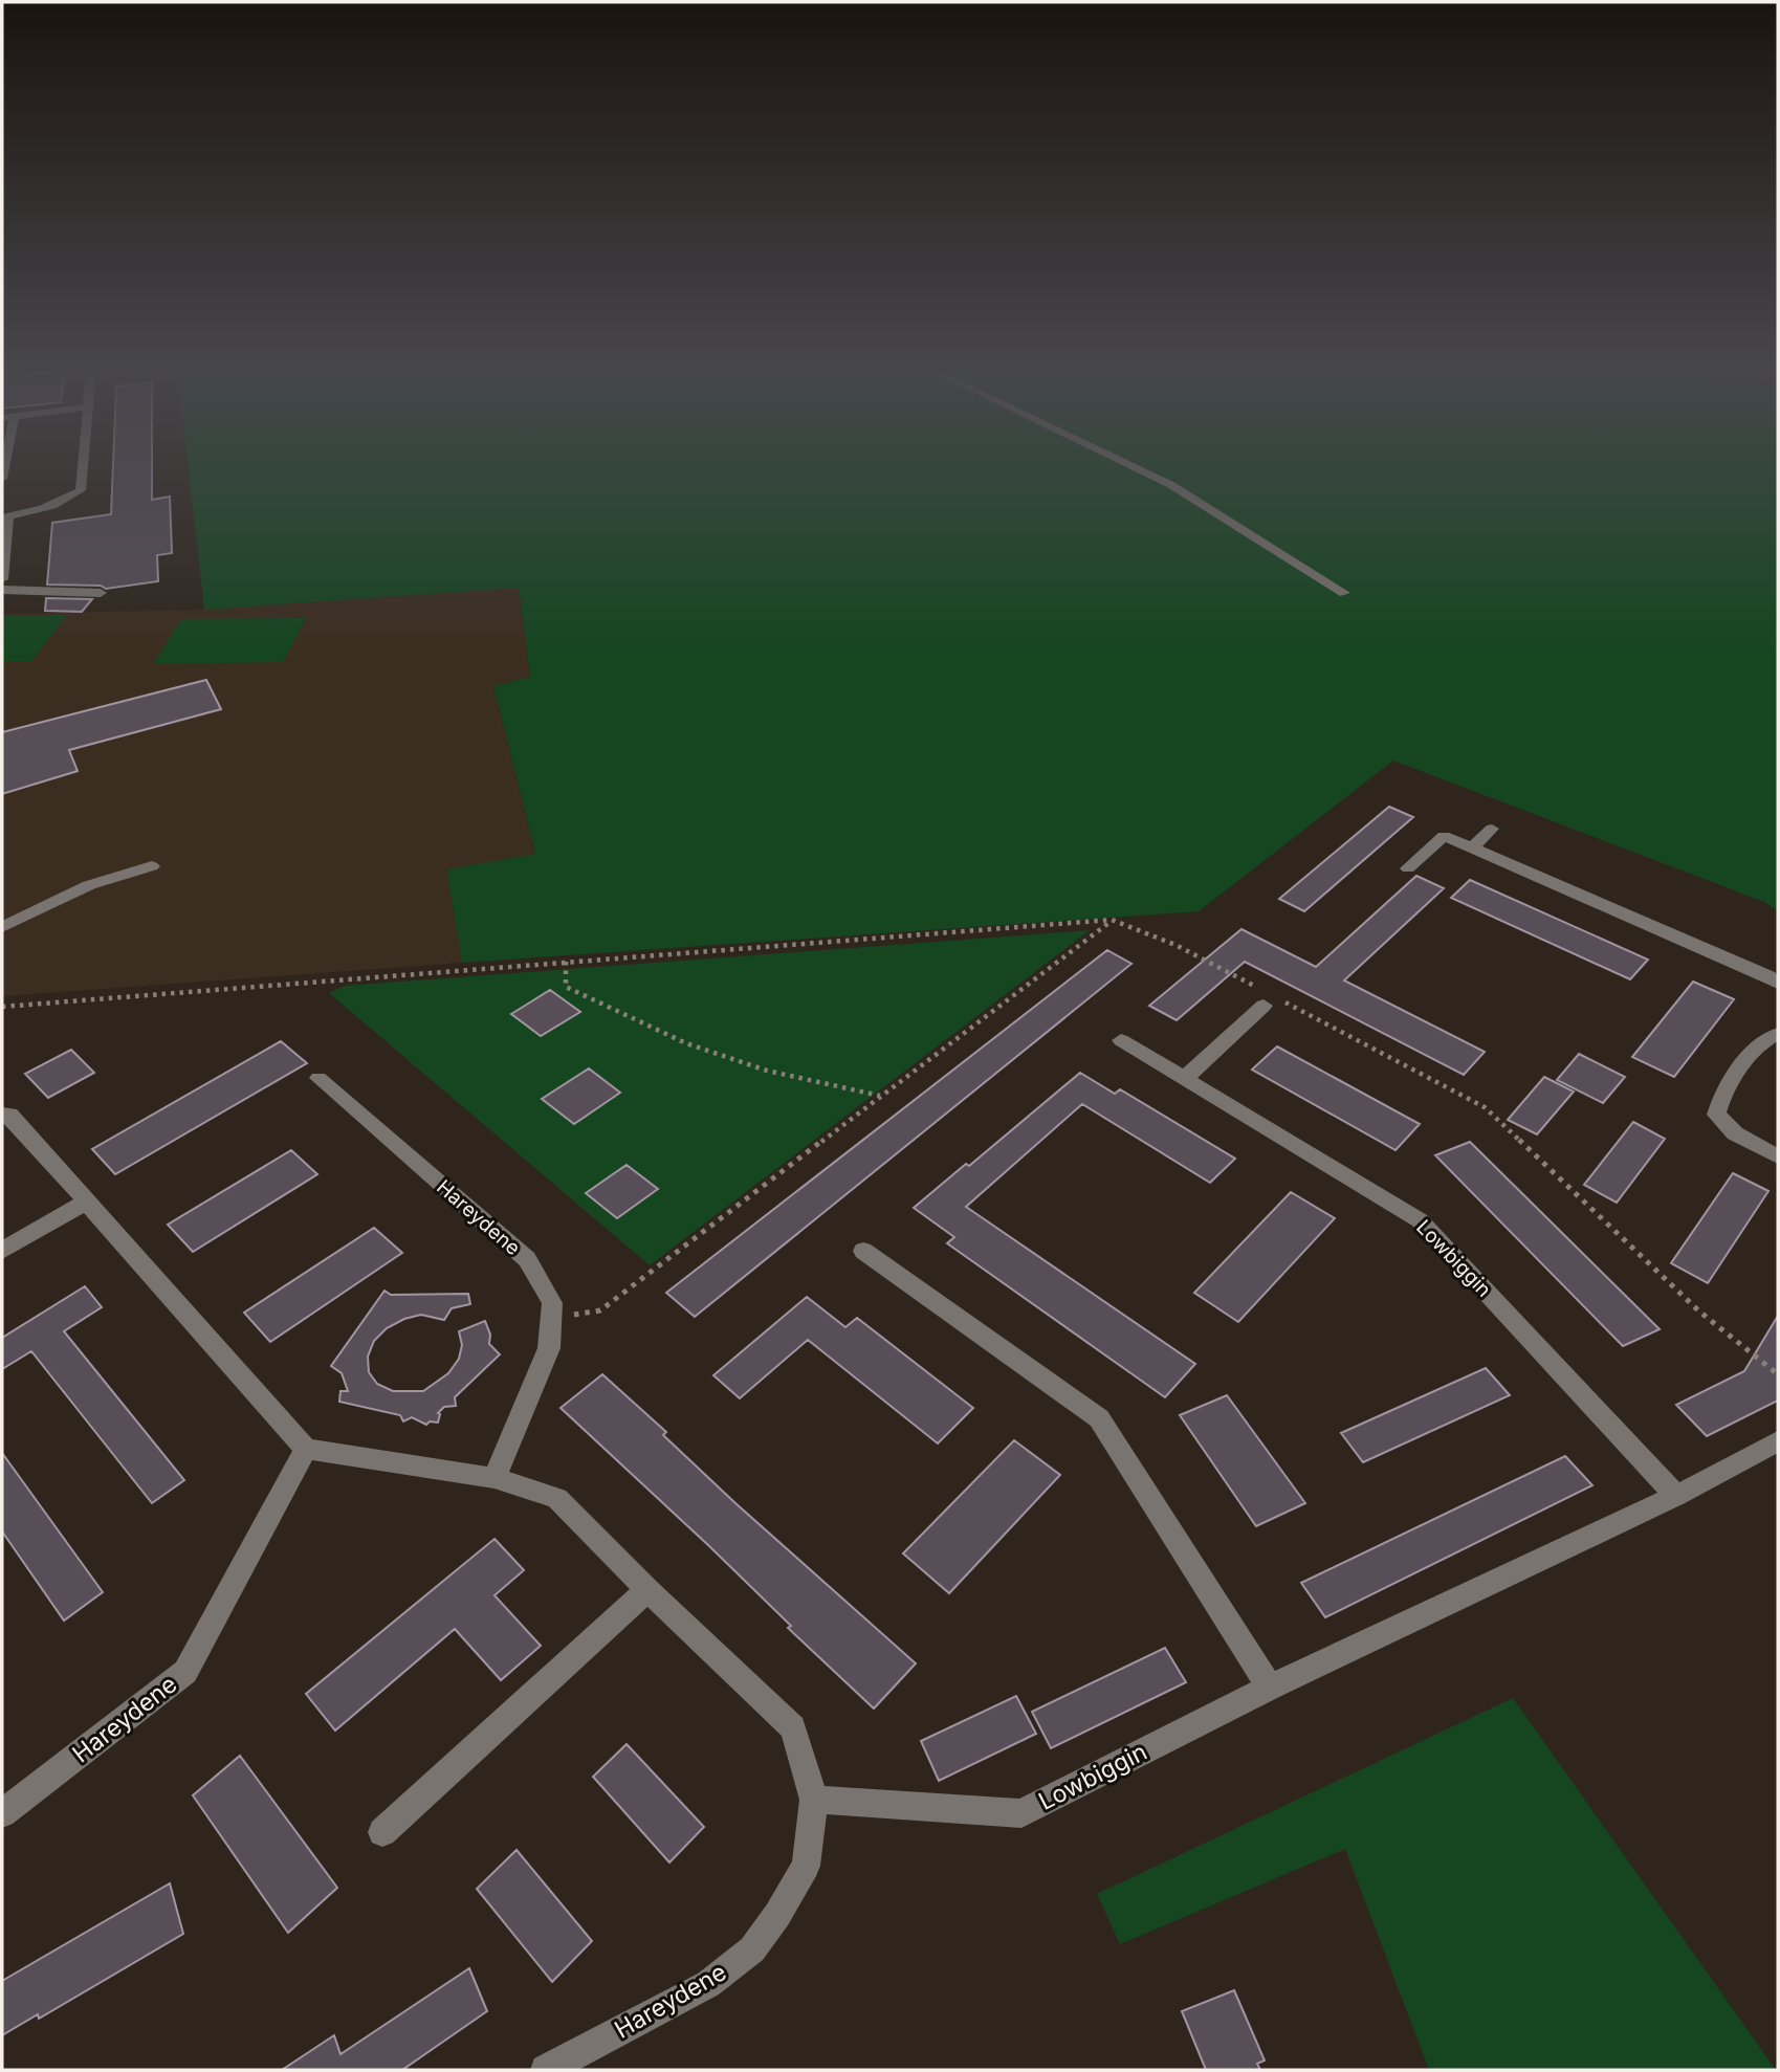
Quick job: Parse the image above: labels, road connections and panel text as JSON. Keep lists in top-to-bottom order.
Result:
{
  "streets": {
    "street": ["Hareydene", "Lowbiggin"]
  },
  "crossings": [
    ["Hareydene", "Lowbiggin"]
  ]
}
